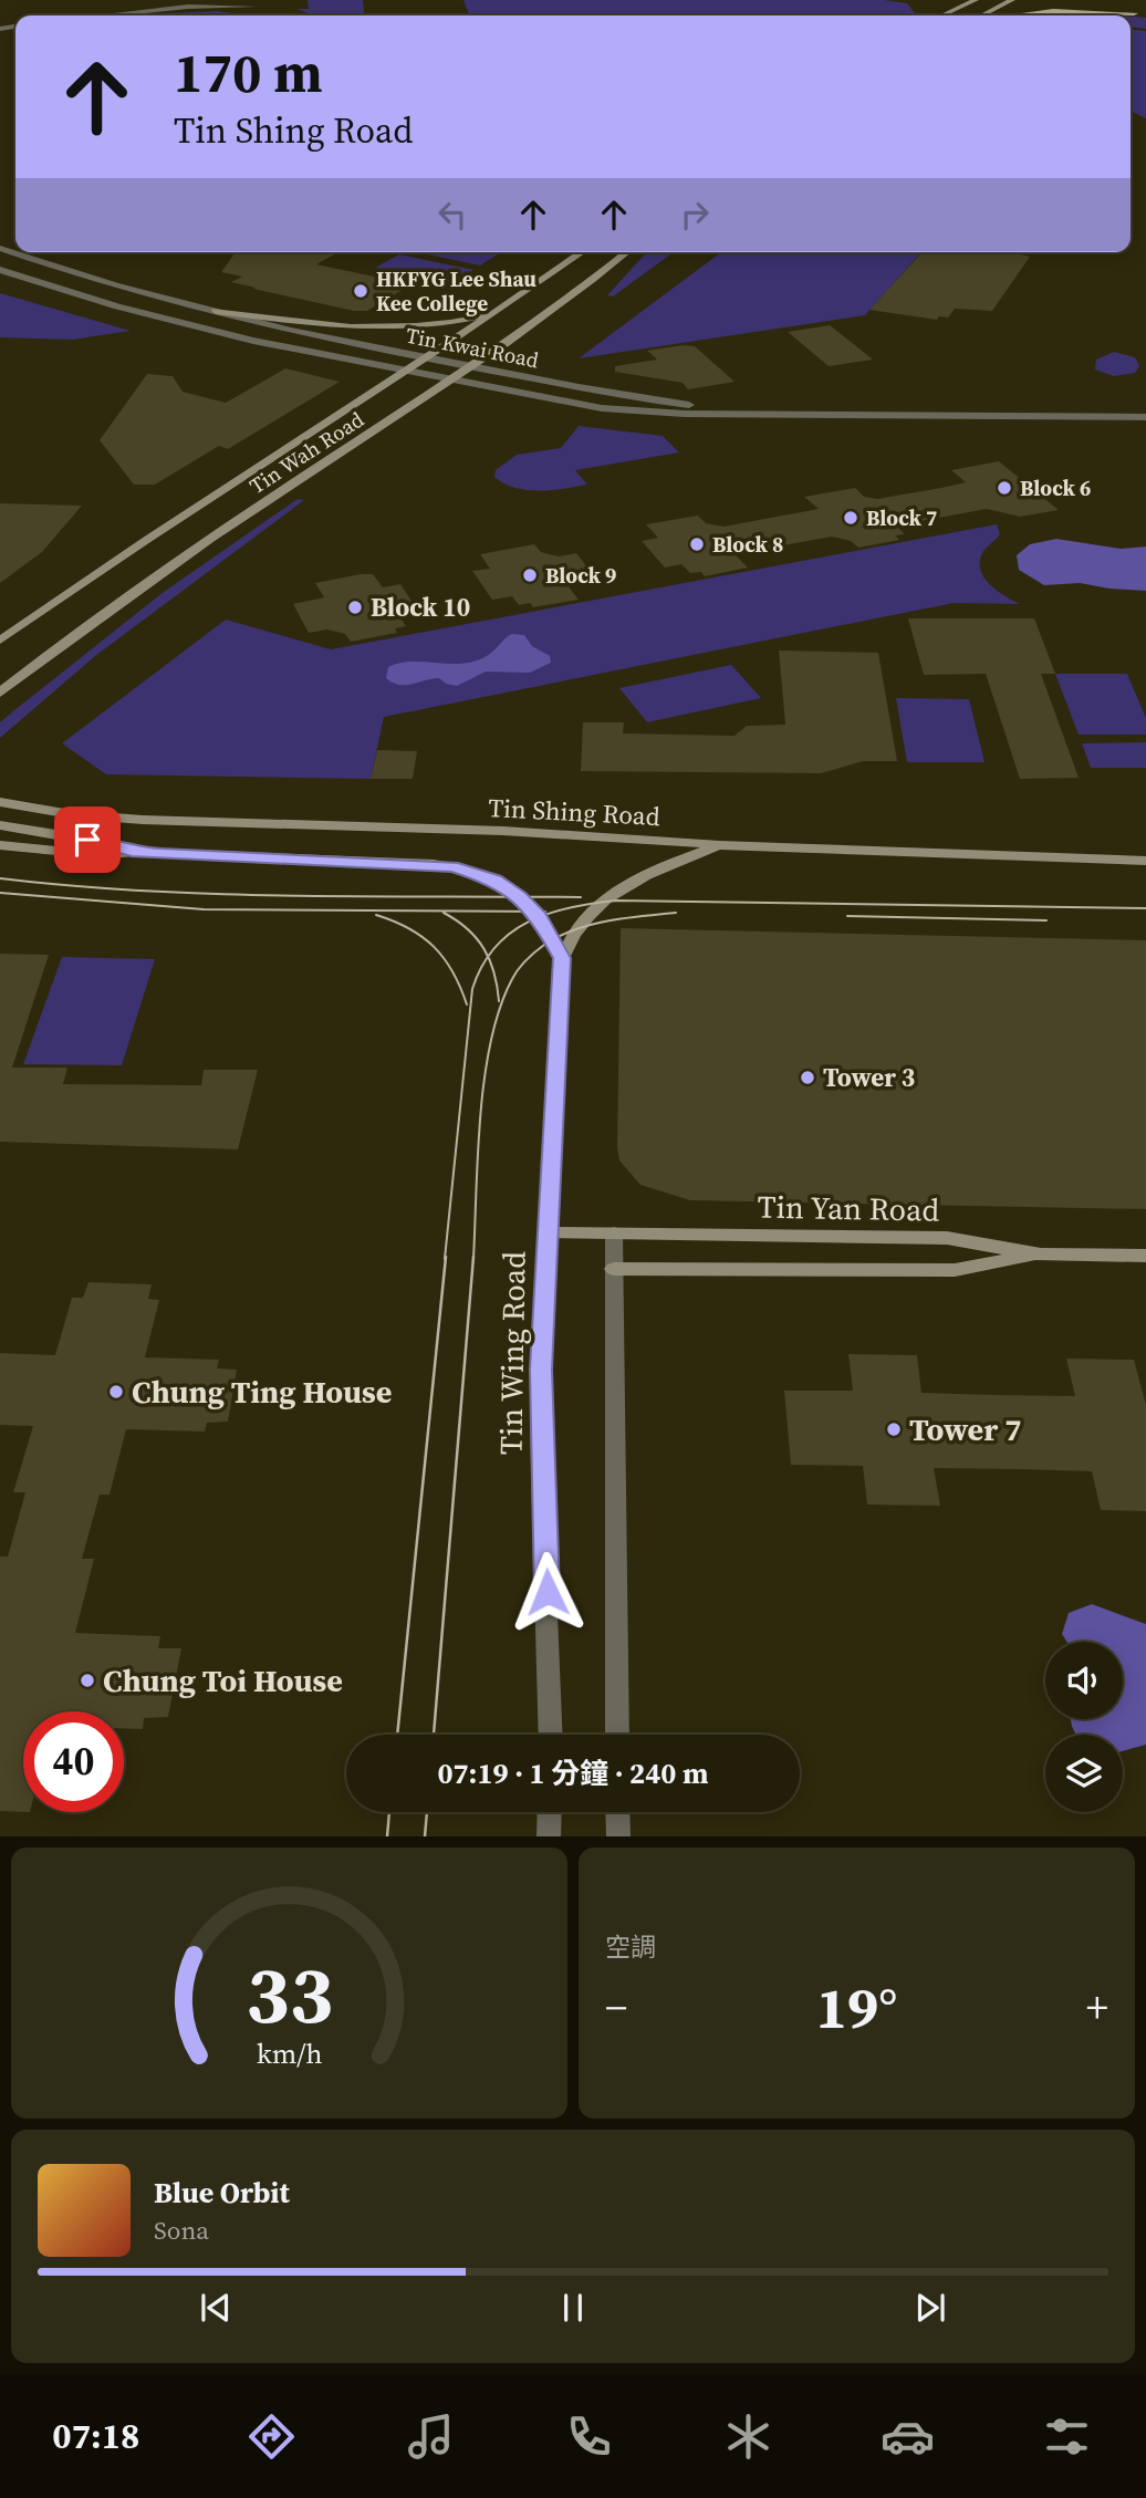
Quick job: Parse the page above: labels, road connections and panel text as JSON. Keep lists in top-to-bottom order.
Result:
{
  "streets": {
    "main road": [
      "Tin Wah Road",
      "Tin Shing Road",
      "Tin Yan Road",
      "Tin Wing Road"
    ],
    "street": ["Tin Kwai Road"]
  },
  "crossings": [
    ["Tin Kwai Road", "Tin Wah Road"],
    ["Tin Shing Road", "Tin Wing Road"],
    ["Tin Yan Road", "Tin Wing Road"]
  ],
  "places": [
    "HKFYG Lee Shau Kee College",
    "Block 6",
    "Block 7",
    "Block 8",
    "Block 9",
    "Block 10",
    "Tower 3",
    "Chung Ting House",
    "Tower 7",
    "Chung Toi House"
  ],
  "page": {
    "turn": ["170 m", "Tin Shing Road"],
    "limit": "40",
    "trip": "07:19 · 1 分鐘 · 240 m",
    "tile": "空調",
    "heat": ["−", "19°", "+"],
    "song": ["Blue Orbit", "Sona"],
    "tabs": "07:18",
    "gauge": ["33", "km/h"]
  }
}
